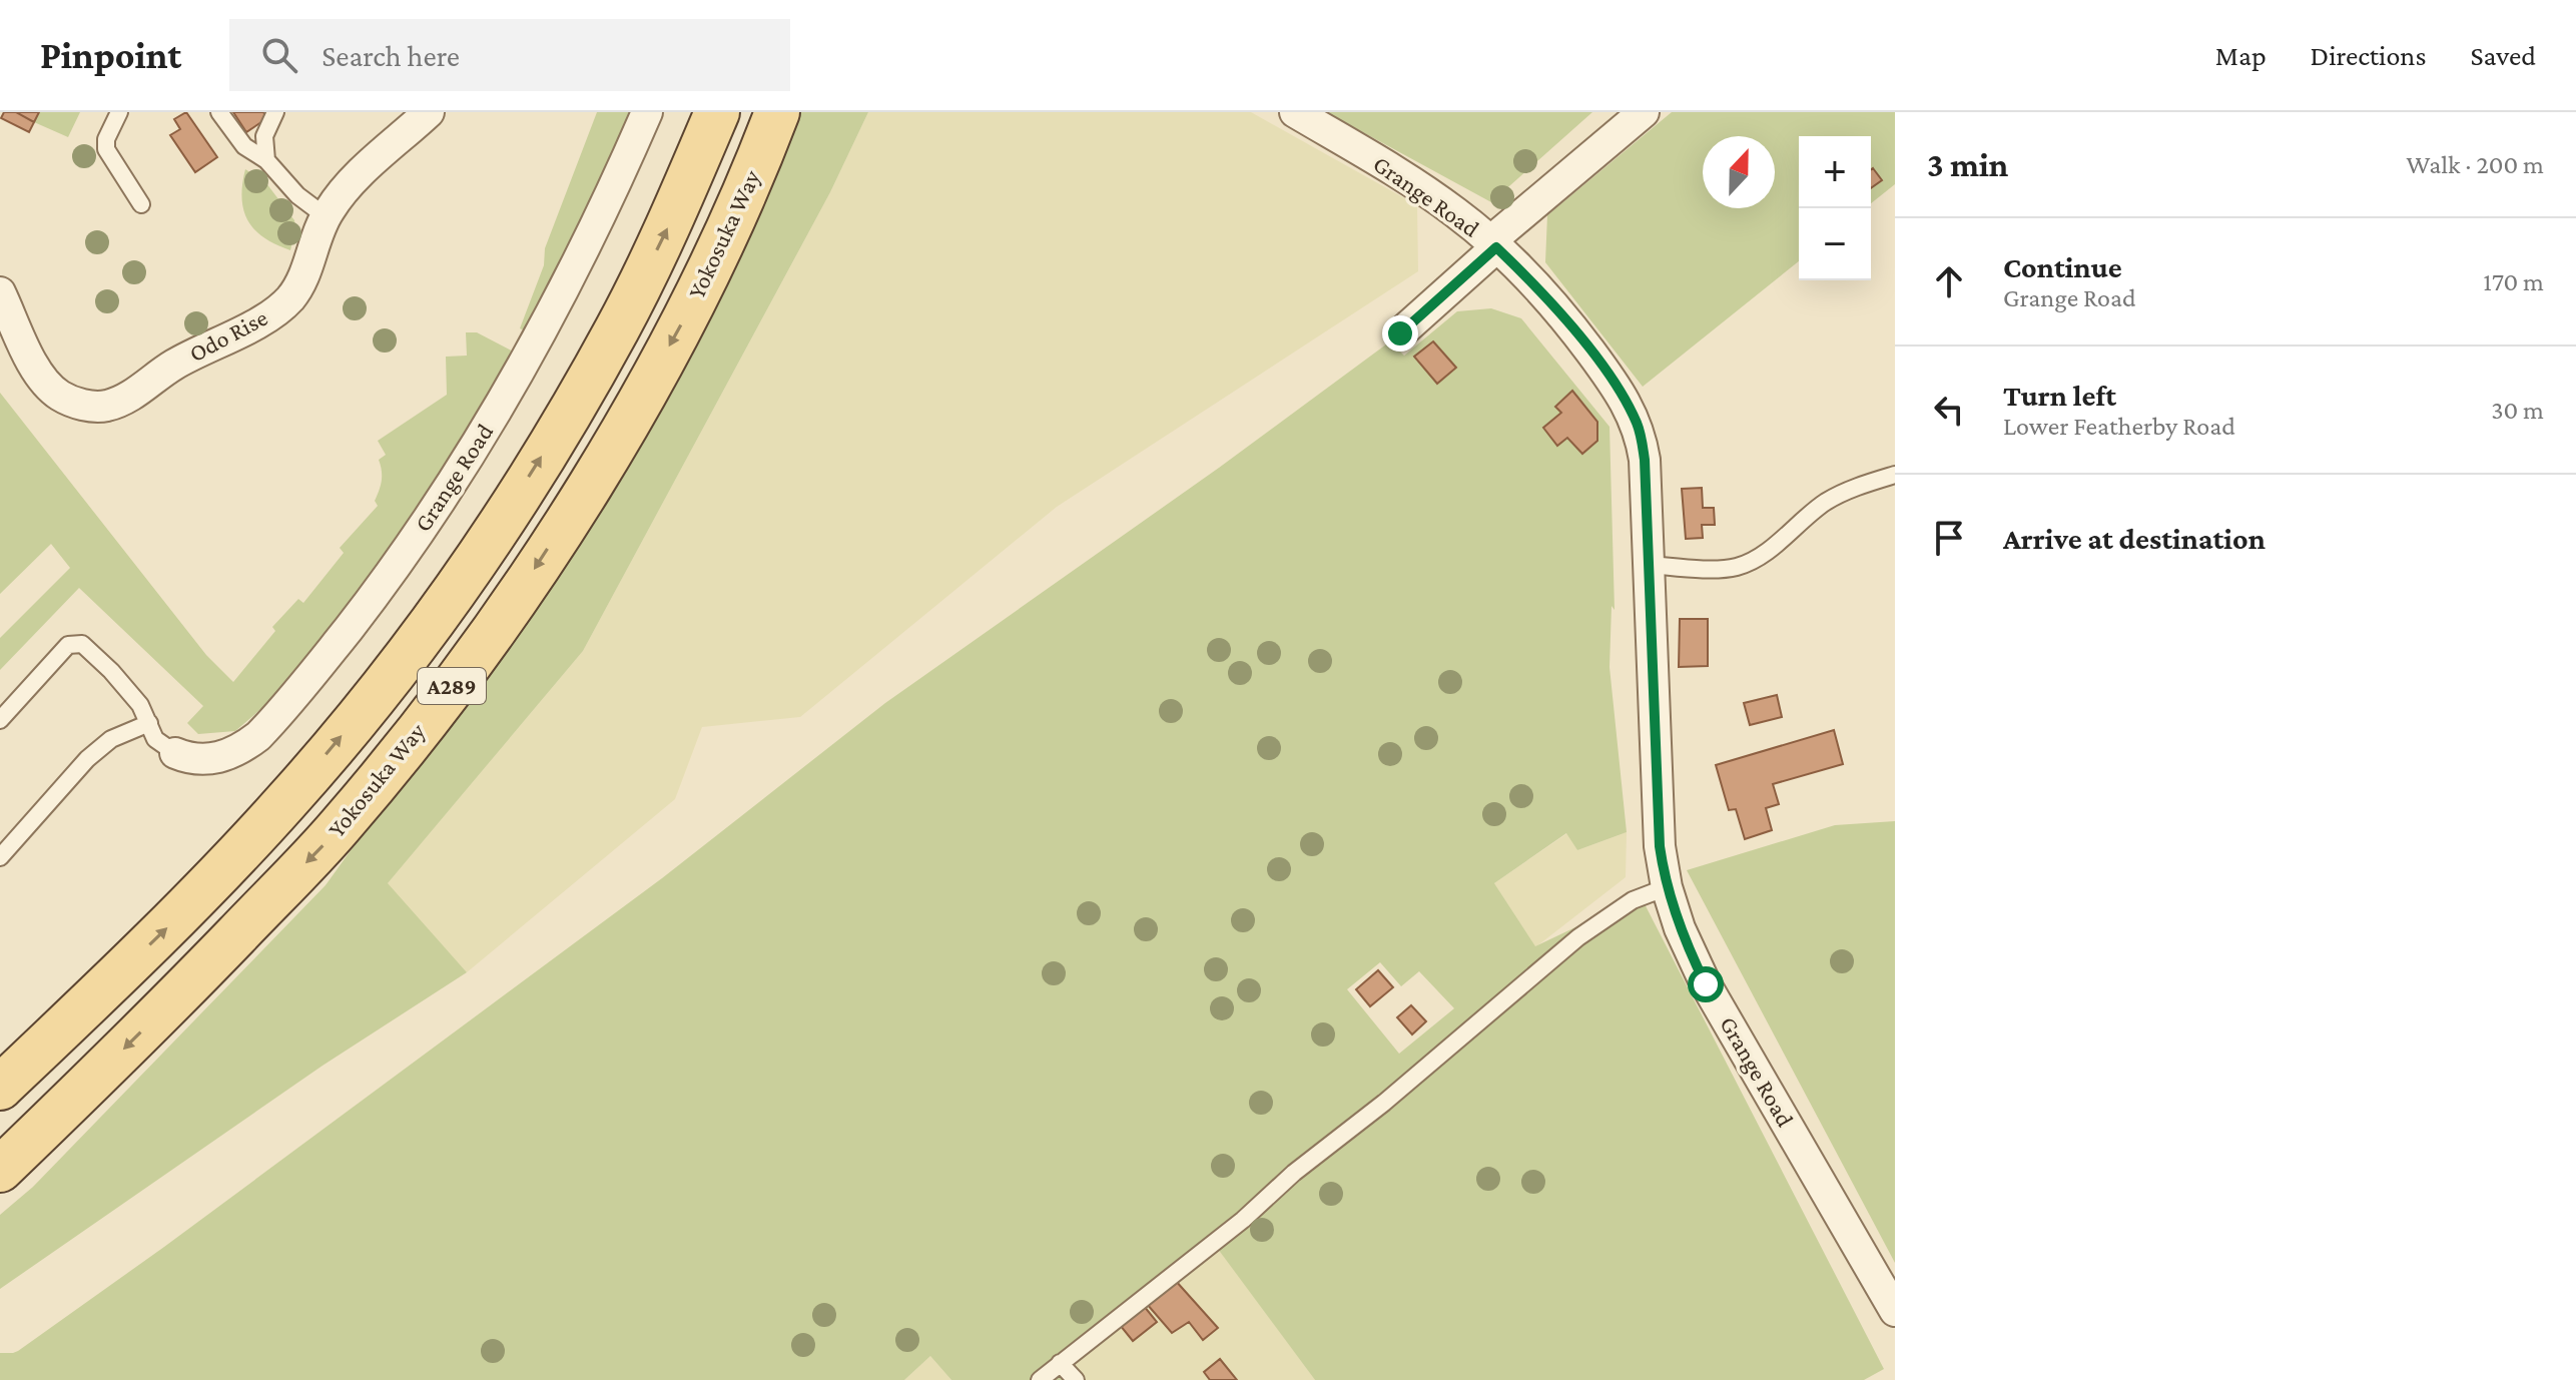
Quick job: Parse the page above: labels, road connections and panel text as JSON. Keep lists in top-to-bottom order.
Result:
{
  "streets": {
    "main road": ["Yokosuka Way", "A289"],
    "street": ["Grange Road", "Odo Rise"]
  },
  "north": "top",
  "page": {
    "header": "Pinpoint",
    "search": "Search here",
    "nav": ["Map", "Directions", "Saved"],
    "heading": ["3 min", "Walk · 200 m"],
    "map_buttons": ["+", "−"],
    "list": [
      ["Continue", "Grange Road", "170 m"],
      ["Turn left", "Lower Featherby Road", "30 m"],
      "Arrive at destination"
    ]
  }
}
